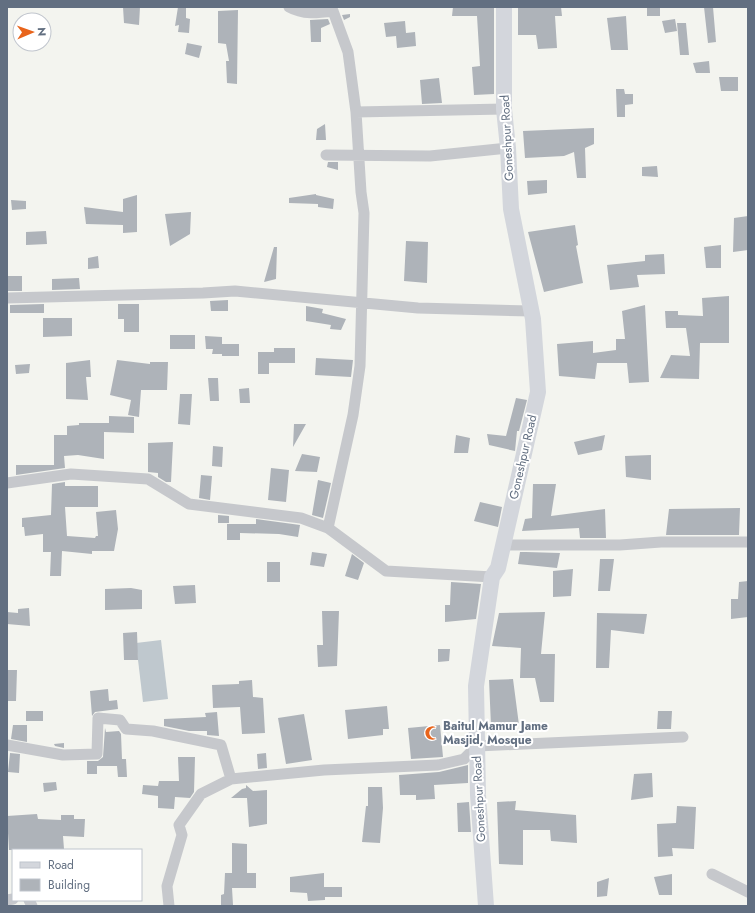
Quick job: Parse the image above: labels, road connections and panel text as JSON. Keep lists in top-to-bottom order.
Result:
{
  "streets": {
    "street": ["Goneshpur Road"]
  },
  "places": {
    "mosque": ["Baitul Mamur Jame Masjid, Mosque"]
  },
  "legend": ["Road", "Building"],
  "north": "right"
}
